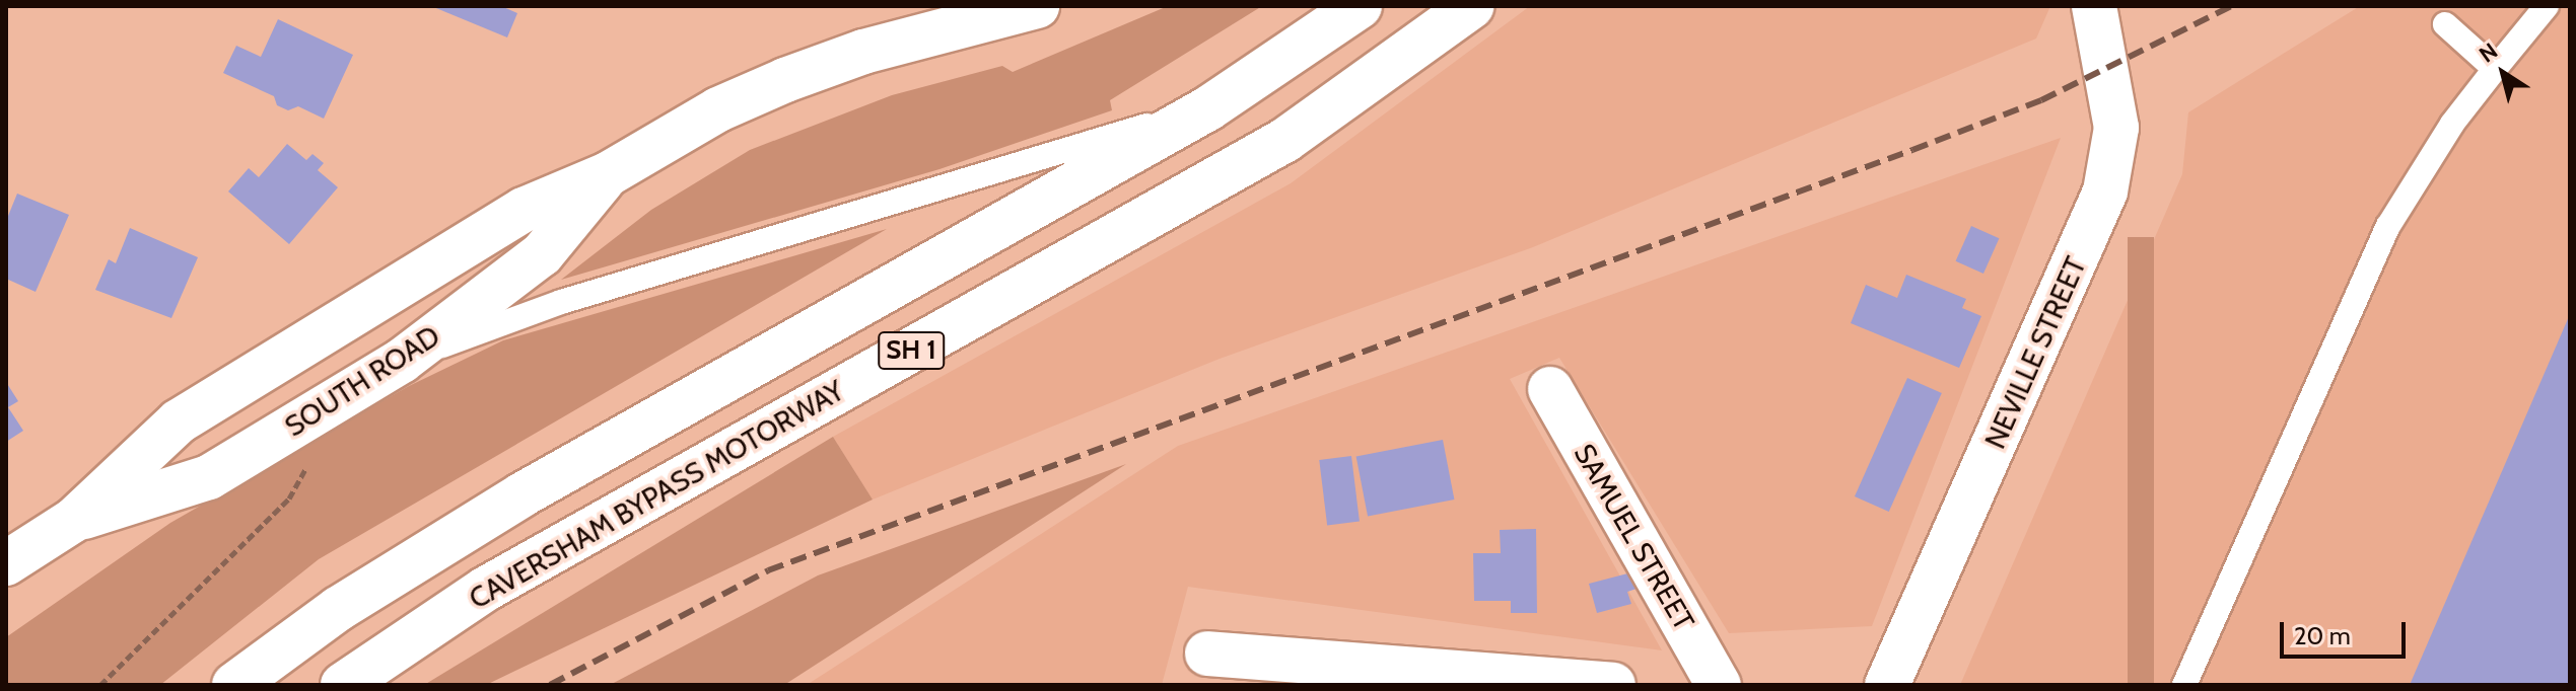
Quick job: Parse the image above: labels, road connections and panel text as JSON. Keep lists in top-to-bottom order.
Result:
{
  "streets": {
    "main road": [
      "SH 1",
      "NEVILLE STREET",
      "SOUTH ROAD",
      "CAVERSHAM BYPASS MOTORWAY",
      "SAMUEL STREET"
    ]
  },
  "scale_bar": "20 m",
  "north": "top left"
}
